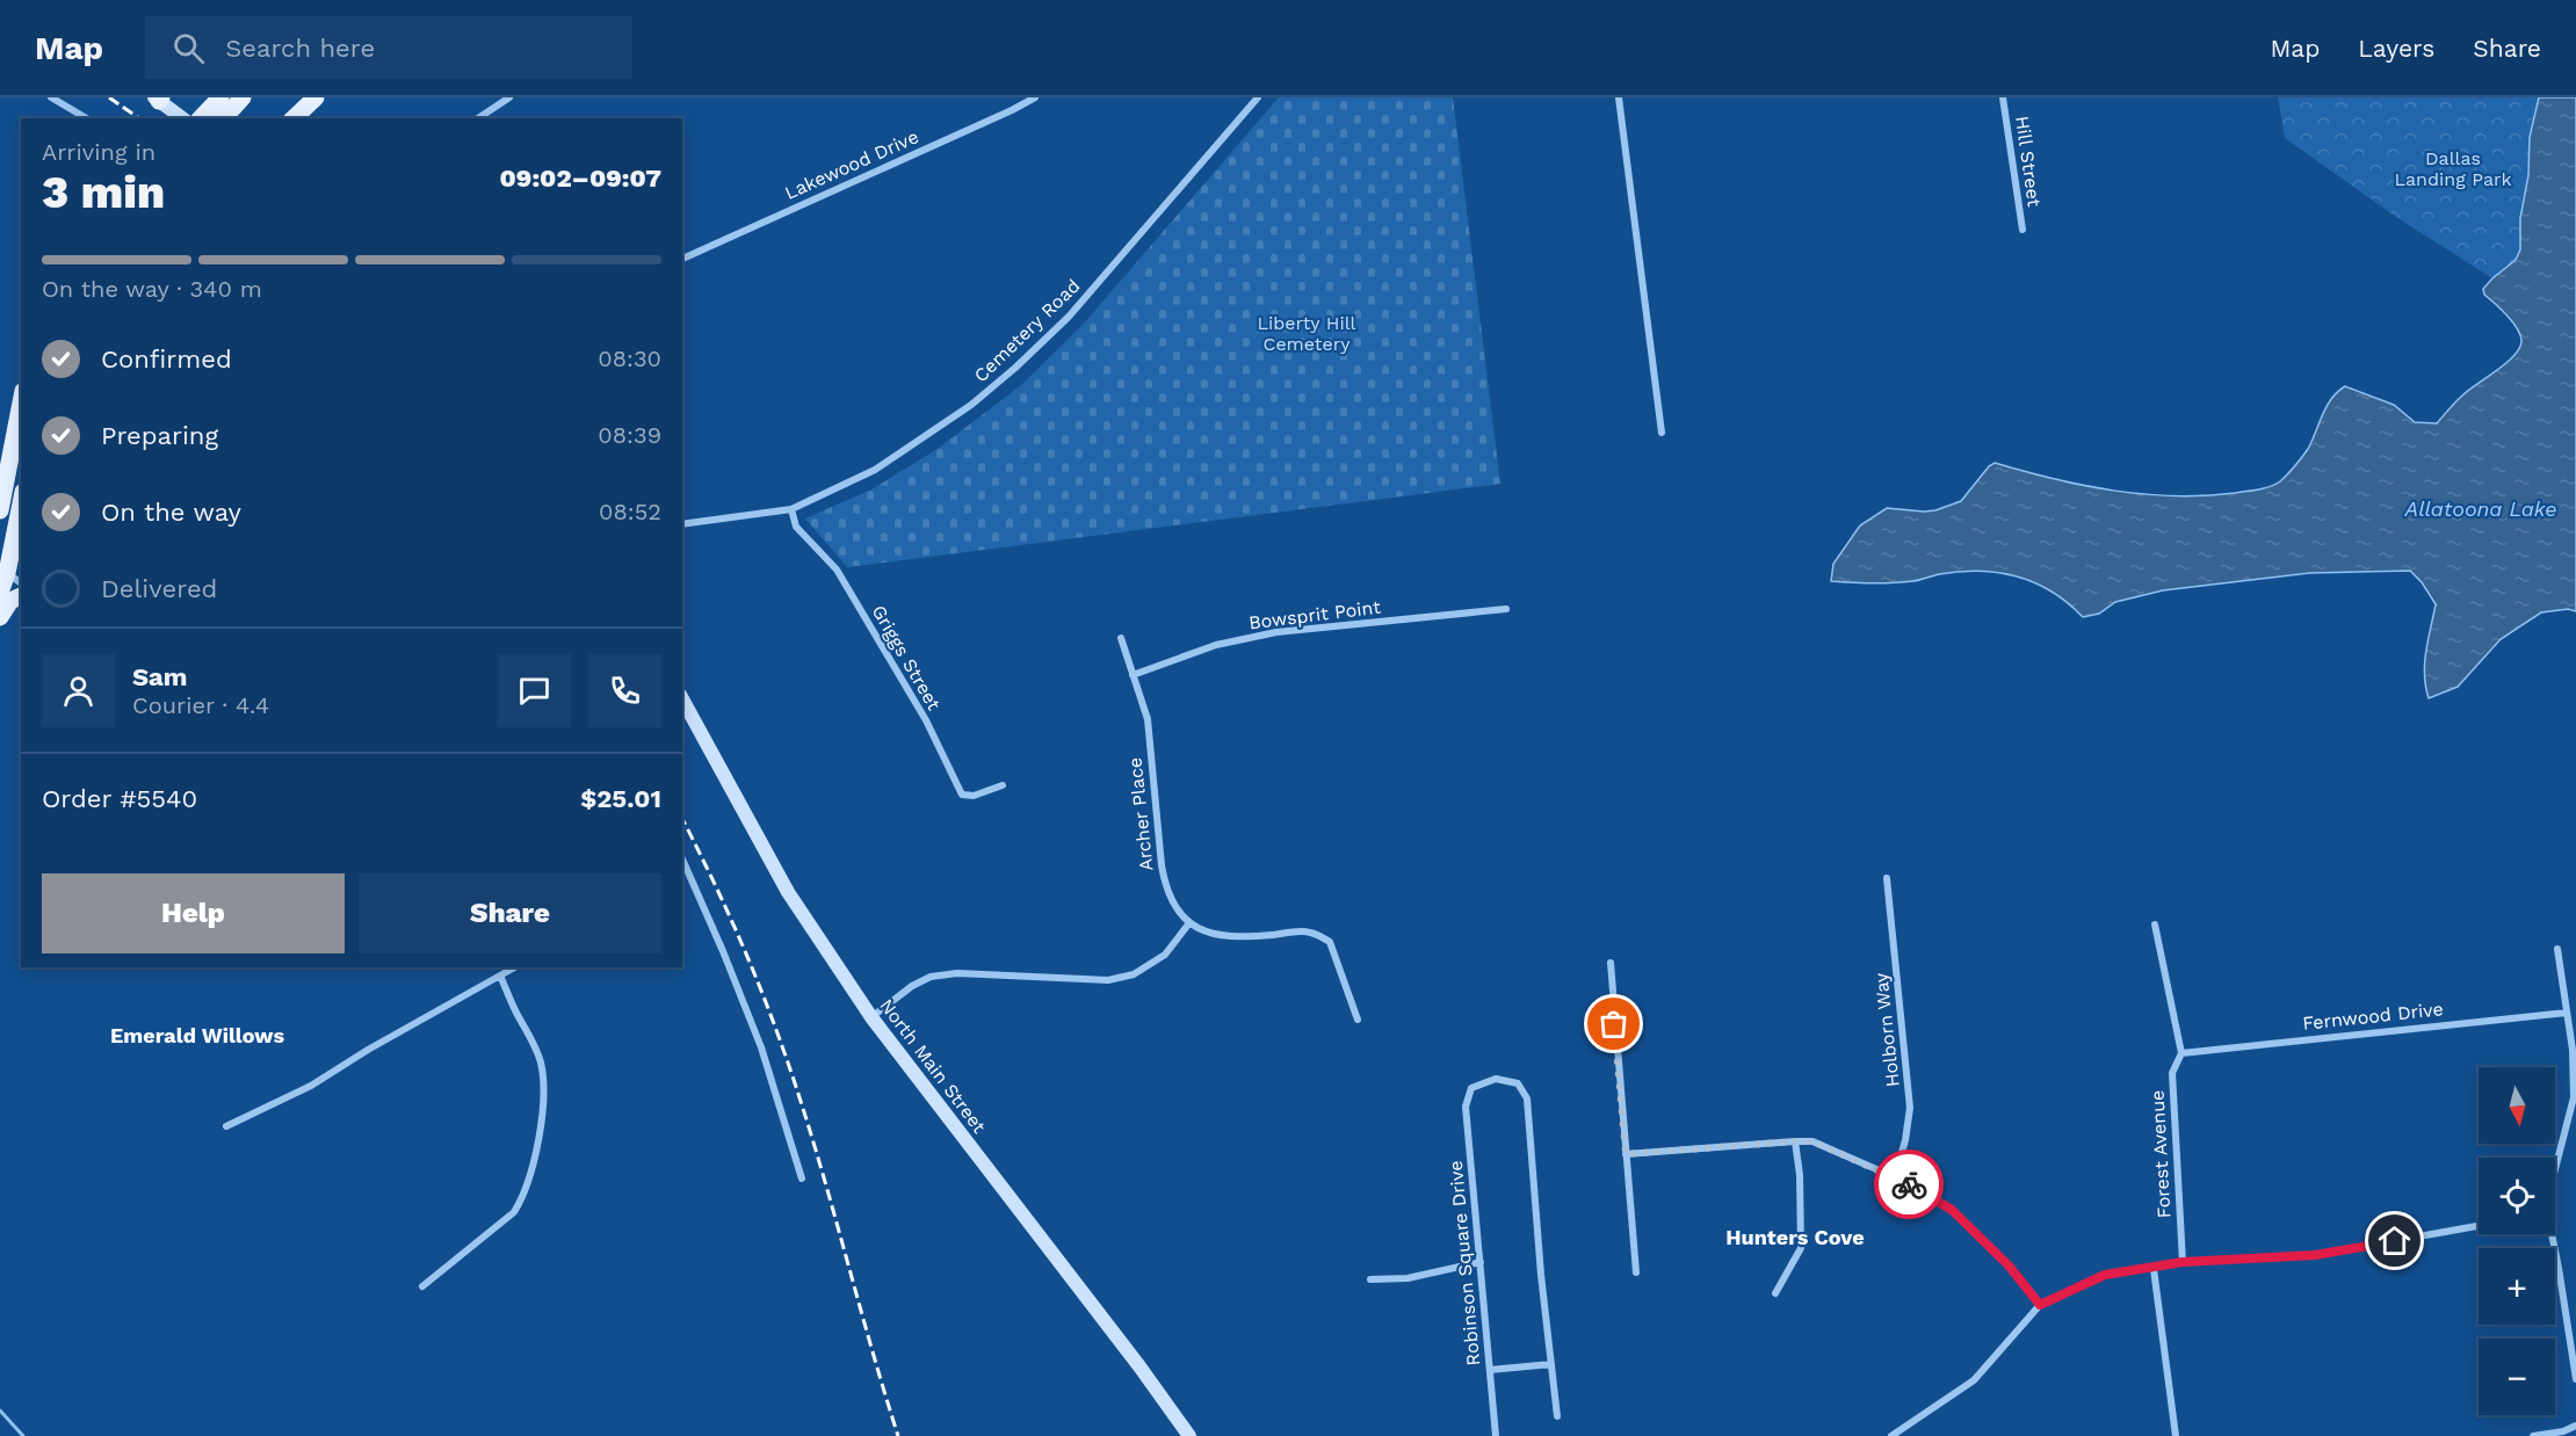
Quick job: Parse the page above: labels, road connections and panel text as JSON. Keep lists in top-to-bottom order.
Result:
{
  "streets": {
    "main road": ["North Main Street"],
    "street": [
      "Hill Street",
      "Lakewood Drive",
      "Cemetery Road",
      "Bowsprit Point",
      "Griggs Street",
      "Archer Place",
      "Fernwood Drive",
      "Holborn Way",
      "Forest Avenue",
      "Robinson Square Drive"
    ]
  },
  "crossings": [
    ["Cemetery Road", "Griggs Street"],
    ["Bowsprit Point", "Archer Place"],
    ["Fernwood Drive", "Forest Avenue"]
  ],
  "districts": ["Emerald Willows", "Hunters Cove"],
  "water": ["Allatoona Lake"],
  "parks": ["Dallas Landing Park", "Liberty Hill Cemetery"],
  "north": "bottom",
  "page": {
    "header": "Map",
    "search": "Search here",
    "nav": ["Map", "Layers", "Share"],
    "heading": ["3 min", "Arriving in", "09:02–09:07"],
    "panel": [
      "Sam",
      "Courier · 4.4",
      "Order #5540",
      "$25.01"
    ],
    "bar": "On the way · 340 m",
    "list": [
      ["Confirmed", "08:30"],
      ["Preparing", "08:39"],
      ["On the way", "08:52"],
      "Delivered"
    ],
    "buttons": ["Help", "Share"],
    "map_buttons": ["+", "−"]
  }
}
